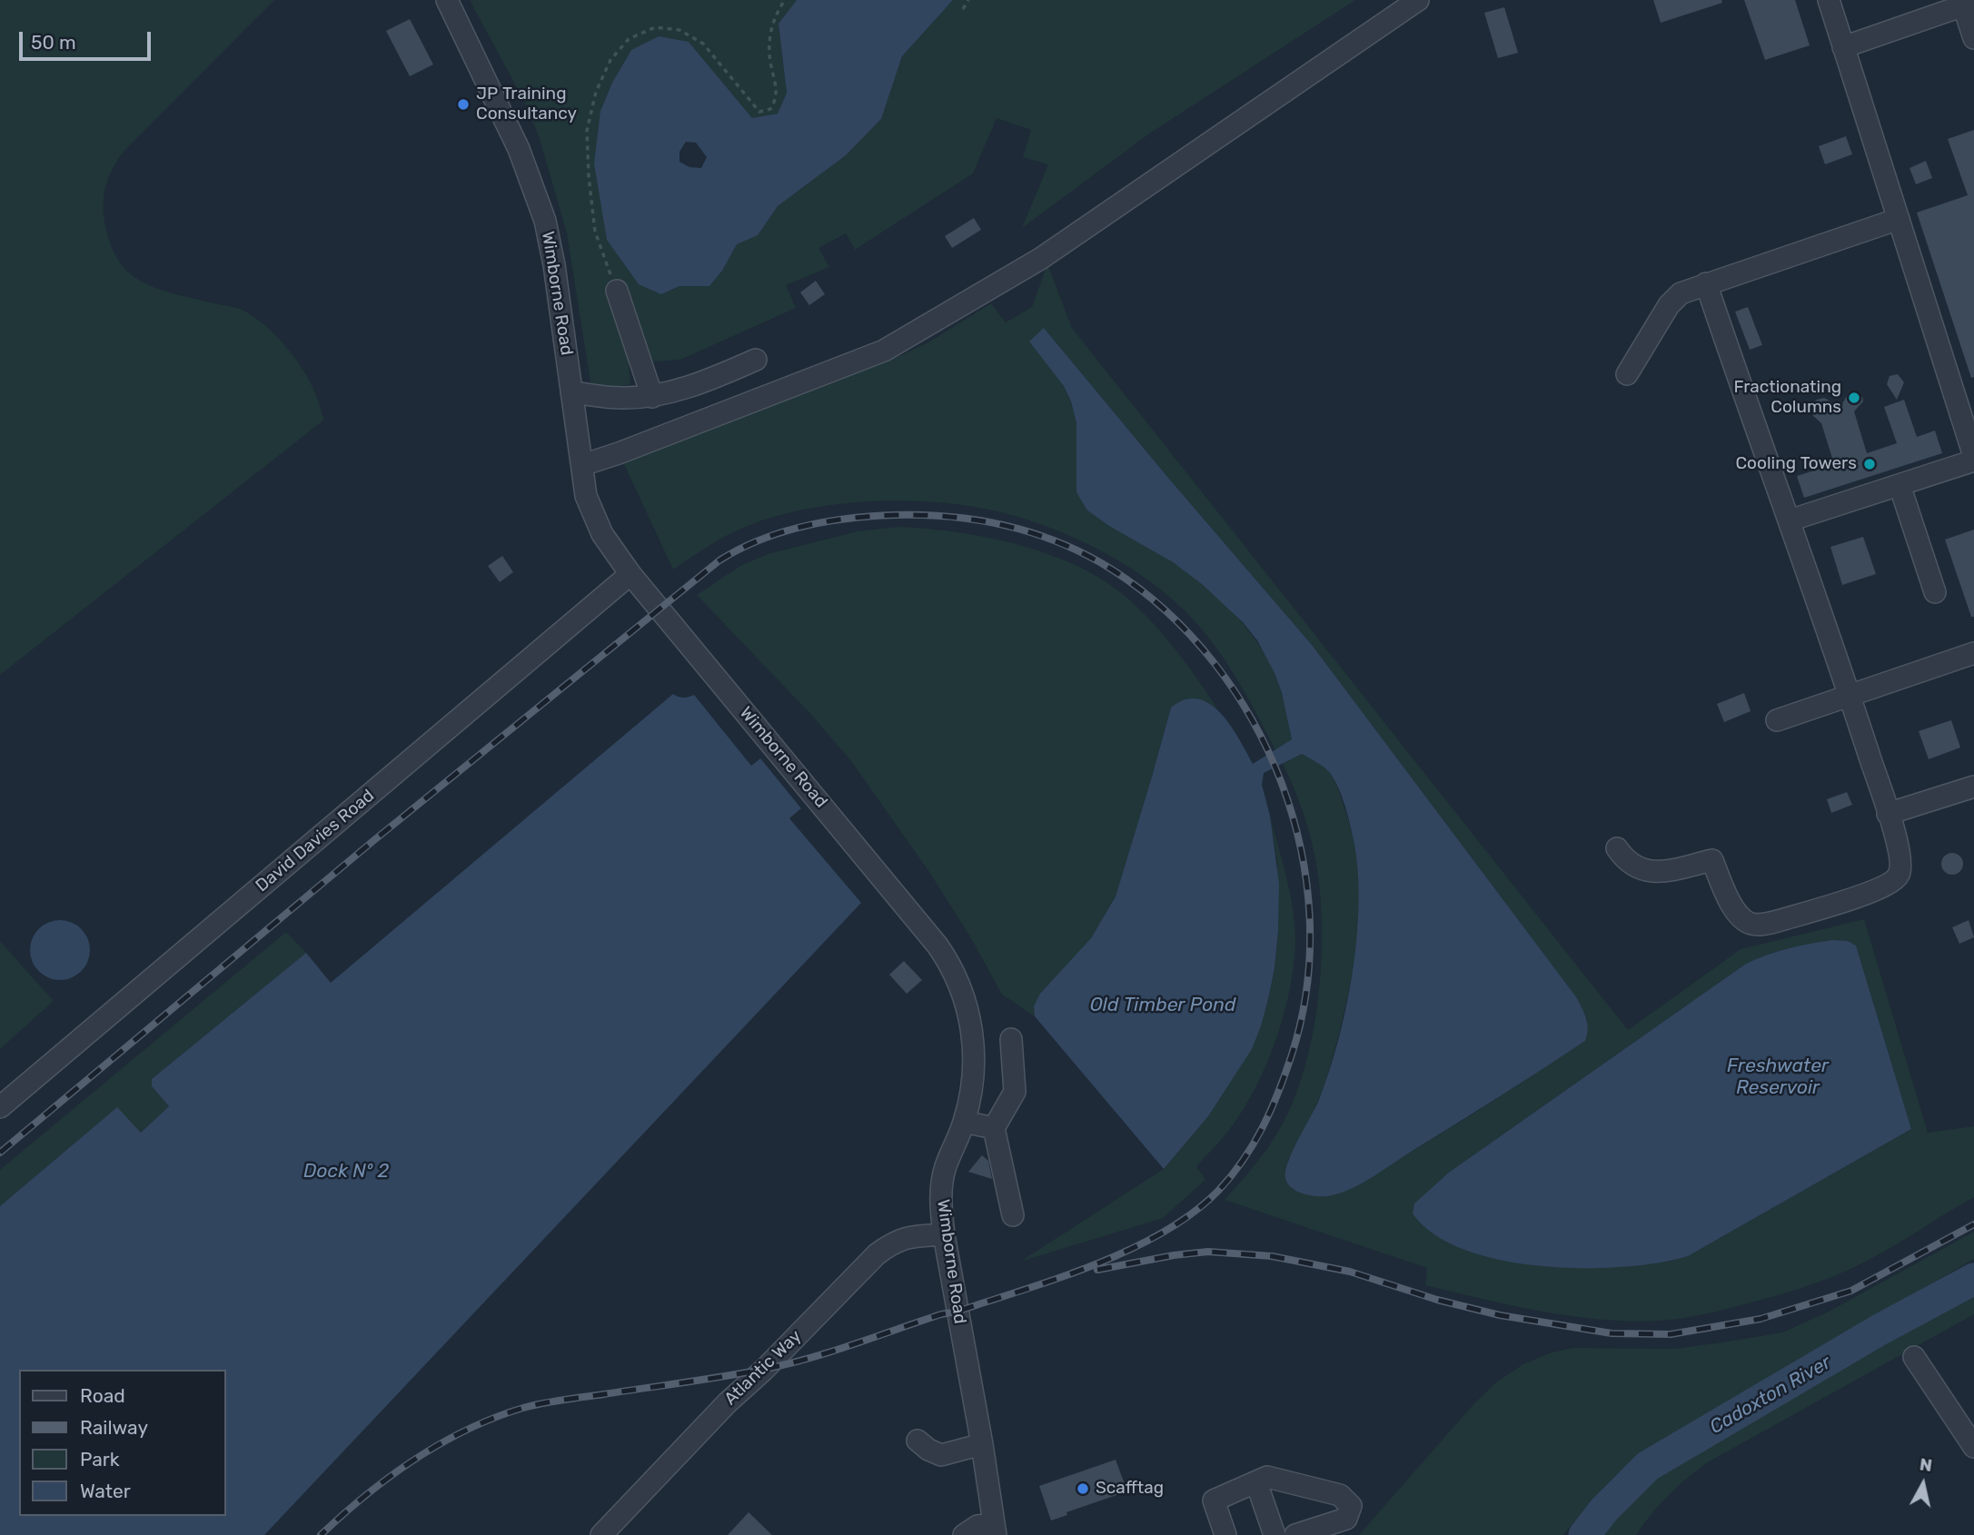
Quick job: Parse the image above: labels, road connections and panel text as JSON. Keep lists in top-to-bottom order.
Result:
{
  "streets": {
    "street": ["Wimborne Road", "David Davies Road", "Atlantic Way"]
  },
  "crossings": [
    ["Wimborne Road", "David Davies Road"],
    ["Wimborne Road", "Atlantic Way"]
  ],
  "water": [
    "Old Timber Pond",
    "Freshwater Reservoir",
    "Dock Nº 2",
    "Cadoxton River"
  ],
  "places": [
    "JP Training Consultancy",
    "Fractionating Columns",
    "Cooling Towers",
    "Scafftag"
  ],
  "legend": [
    "Road",
    "Railway",
    "Park",
    "Water"
  ],
  "scale_bar": "50 m",
  "north": "top"
}
